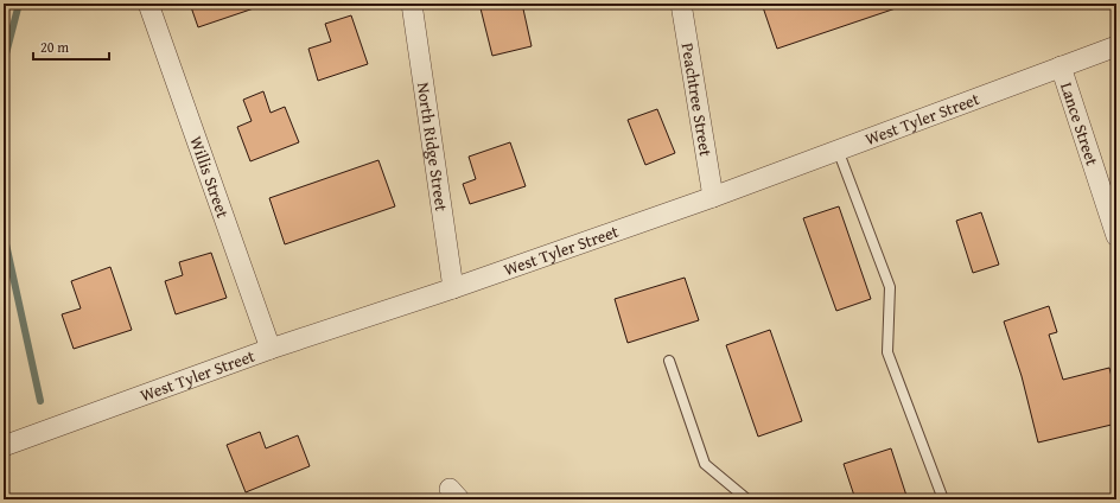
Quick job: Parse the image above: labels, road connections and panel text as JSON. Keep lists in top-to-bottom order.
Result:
{
  "streets": {
    "street": [
      "Peachtree Street",
      "West Tyler Street",
      "Lance Street",
      "North Ridge Street",
      "Willis Street"
    ]
  },
  "crossings": [
    ["Peachtree Street", "West Tyler Street"],
    ["West Tyler Street", "Lance Street"],
    ["West Tyler Street", "North Ridge Street"],
    ["West Tyler Street", "Willis Street"]
  ],
  "scale_bar": "20 m"
}
